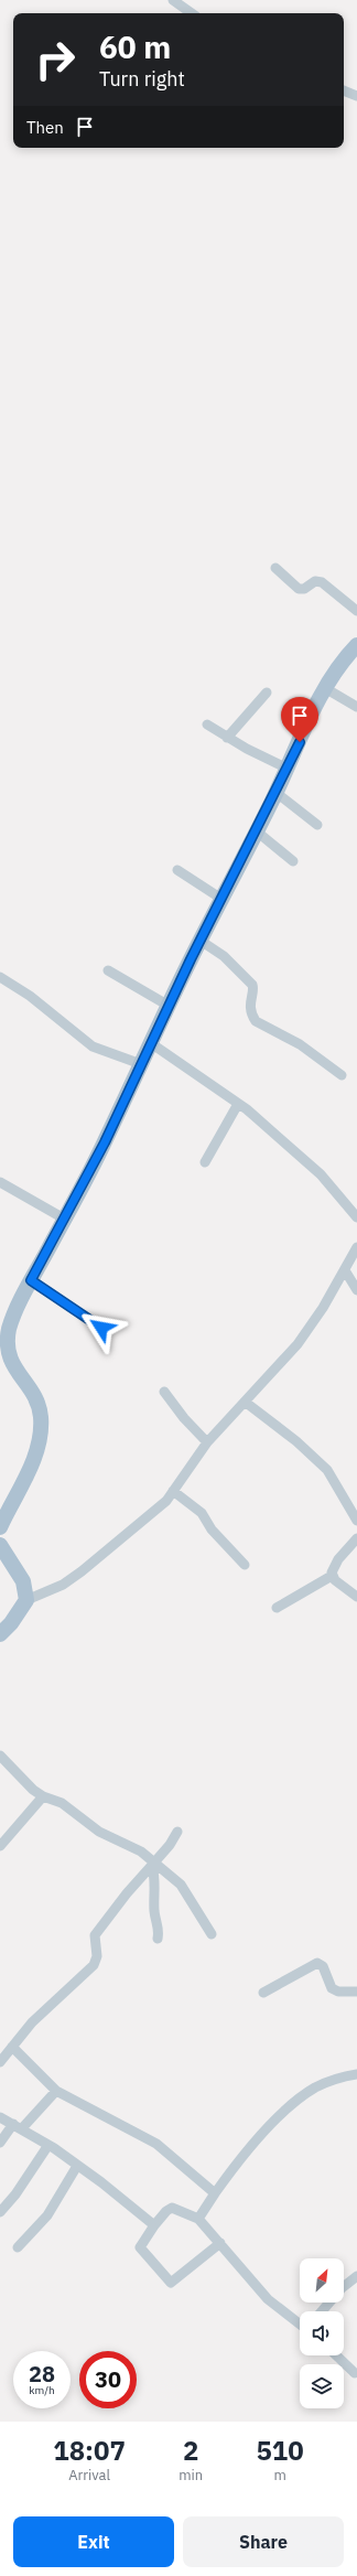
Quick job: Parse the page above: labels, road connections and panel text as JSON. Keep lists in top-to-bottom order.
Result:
{
  "north": "top right",
  "page": {
    "turn": ["60 m", "Turn right"],
    "then": "Then",
    "speed": "28 km/h",
    "limit": "30",
    "eta": [
      "18:07",
      "Arrival",
      "2",
      "min",
      "510",
      "m"
    ],
    "buttons": ["Exit", "Share"]
  }
}
